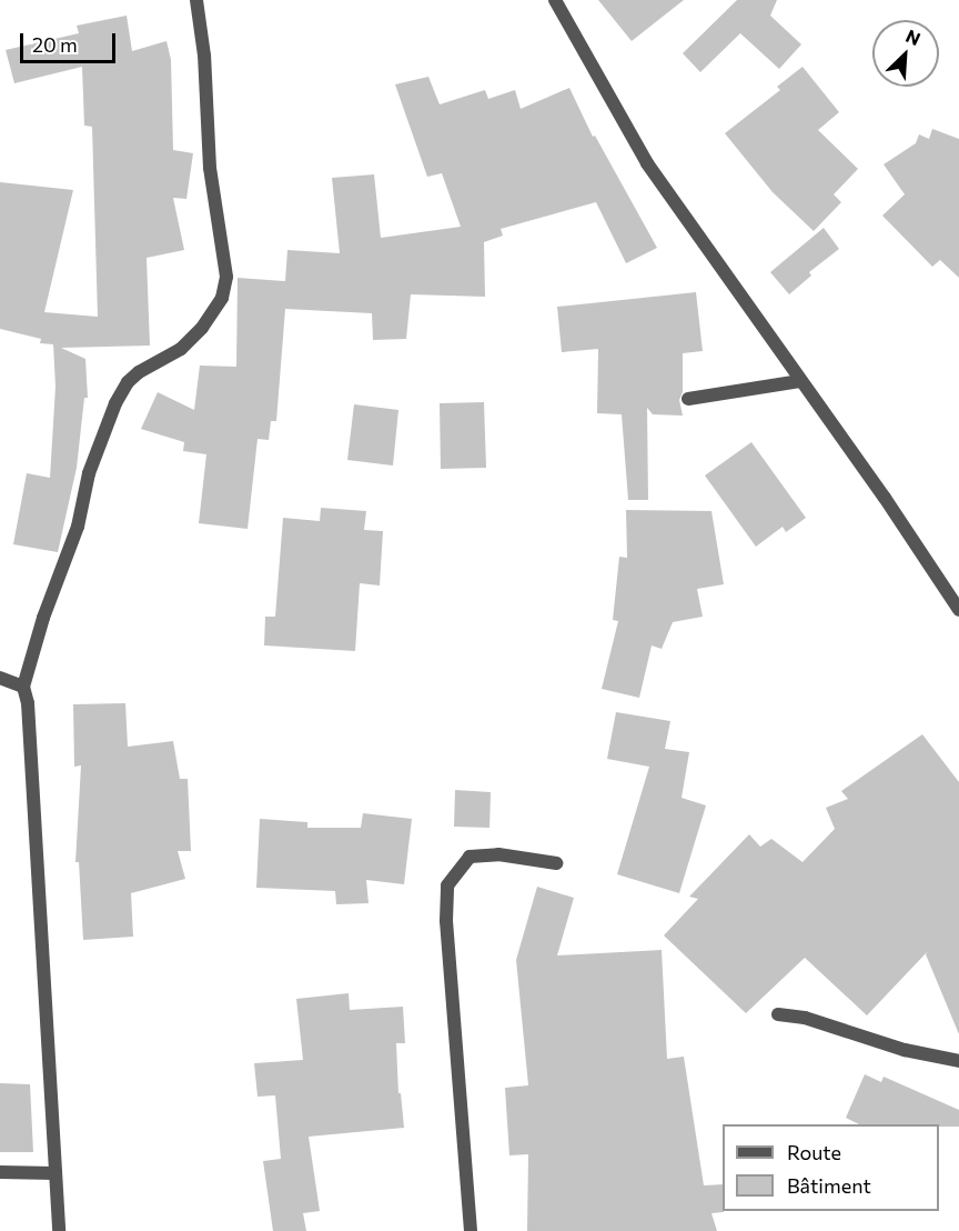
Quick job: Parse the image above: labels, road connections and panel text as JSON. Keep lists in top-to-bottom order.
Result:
{
  "legend": ["Route", "Bâtiment"],
  "scale_bar": "20 m",
  "north": "top right"
}
